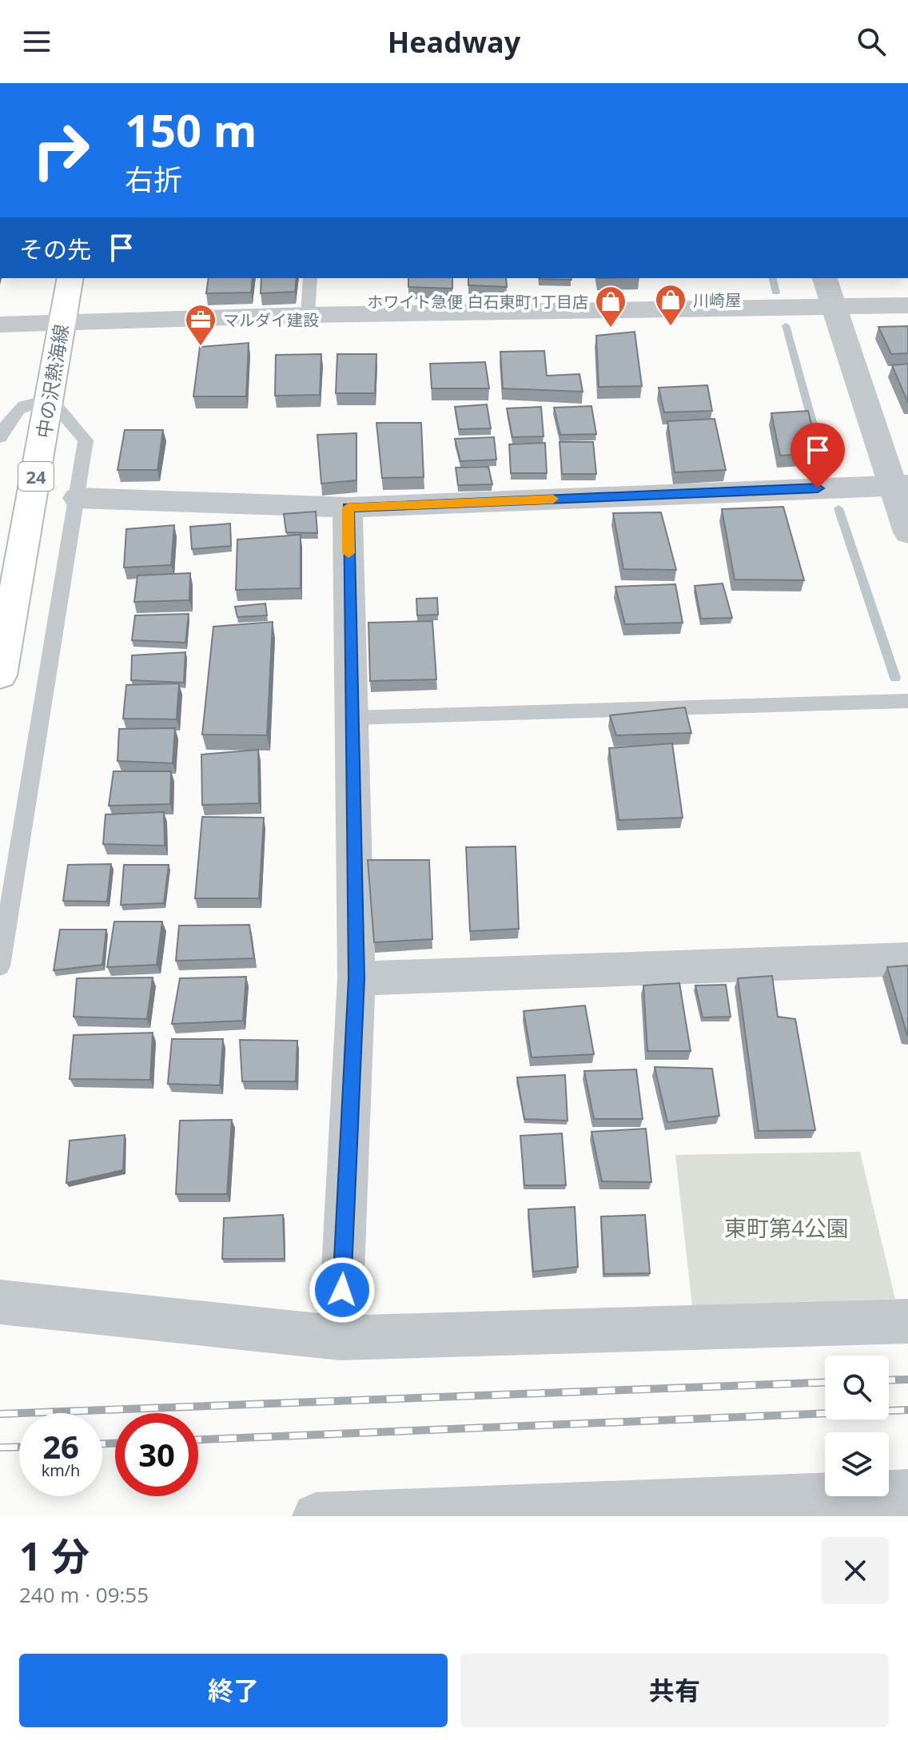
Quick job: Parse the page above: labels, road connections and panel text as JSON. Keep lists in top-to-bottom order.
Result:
{
  "streets": {
    "main road": ["中の沢熱海線", "24"]
  },
  "parks": ["東町第4公園"],
  "places": {
    "shop": ["川崎屋", "ホワイト急便 白石東町1丁目店"],
    "office": ["マルダイ建設"]
  },
  "page": {
    "header": "Headway",
    "turn": ["150 m", "右折"],
    "then": "その先",
    "speed": "26 km/h",
    "limit": "30",
    "heading": ["1 分", "240 m · 09:55"],
    "buttons": ["終了", "共有"]
  }
}
